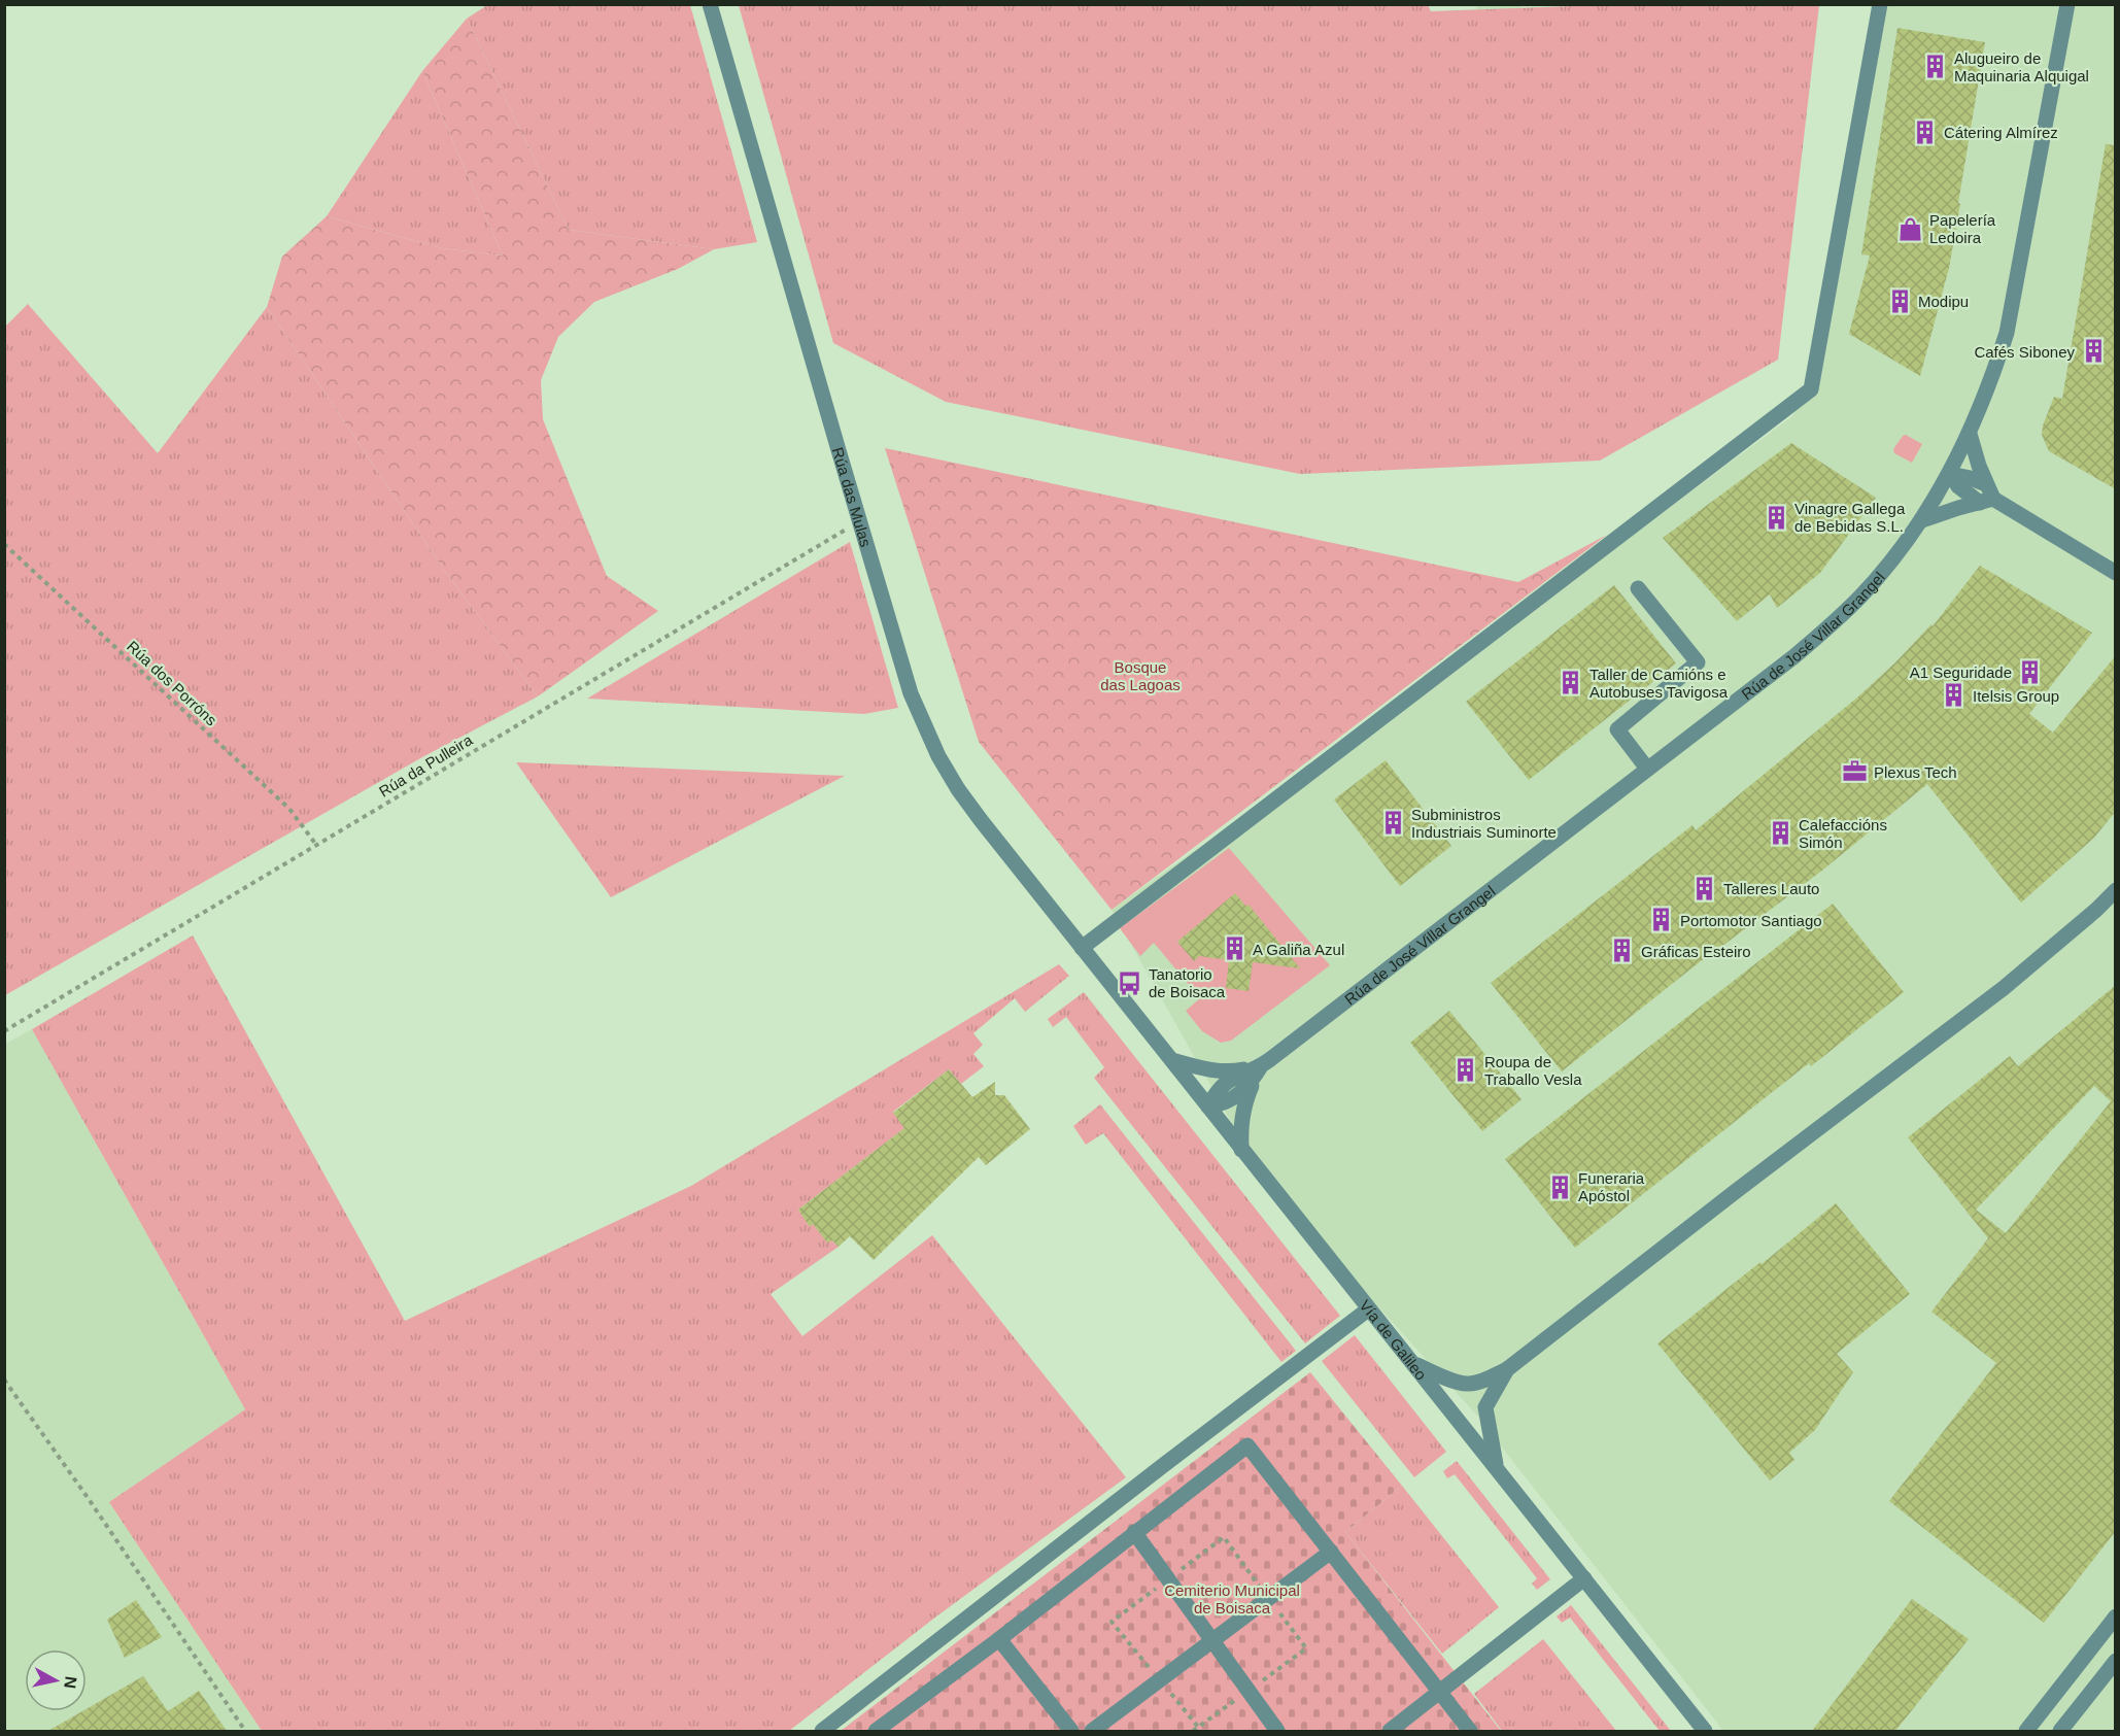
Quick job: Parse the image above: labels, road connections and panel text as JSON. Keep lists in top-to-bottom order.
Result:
{
  "streets": {
    "street": ["Rúa das Mulas", "Rúa de José Villar Grangel", "Vía de Galileo"],
    "path": ["Rúa dos Porróns", "Rúa da Pulleira"]
  },
  "crossings": [
    ["Rúa das Mulas", "Rúa da Pulleira"],
    ["Rúa das Mulas", "Vía de Galileo"],
    ["Rúa de José Villar Grangel", "Vía de Galileo"],
    ["Rúa dos Porróns", "Rúa da Pulleira"]
  ],
  "parks": ["Bosque das Lagoas", "Cemiterio Municipal de Boisaca"],
  "places": {
    "building": [
      "Alugueiro de Maquinaria Alquigal",
      "Cátering Almírez",
      "Modipu",
      "Cafés Siboney",
      "Vinagre Gallega de Bebidas S.L.",
      "A1 Seguridade",
      "Taller de Camións e Autobuses Tavigosa",
      "Itelsis Group",
      "Subministros Industriais Suminorte",
      "Calefaccións Simón",
      "Talleres Lauto",
      "Portomotor Santiago",
      "A Galiña Azul",
      "Gráficas Esteiro",
      "Roupa de Traballo Vesla",
      "Funeraria Apóstol"
    ],
    "shop": ["Papelería Ledoira"],
    "office": ["Plexus Tech"],
    "bus stop": ["Tanatorio de Boisaca"]
  },
  "north": "right"
}
